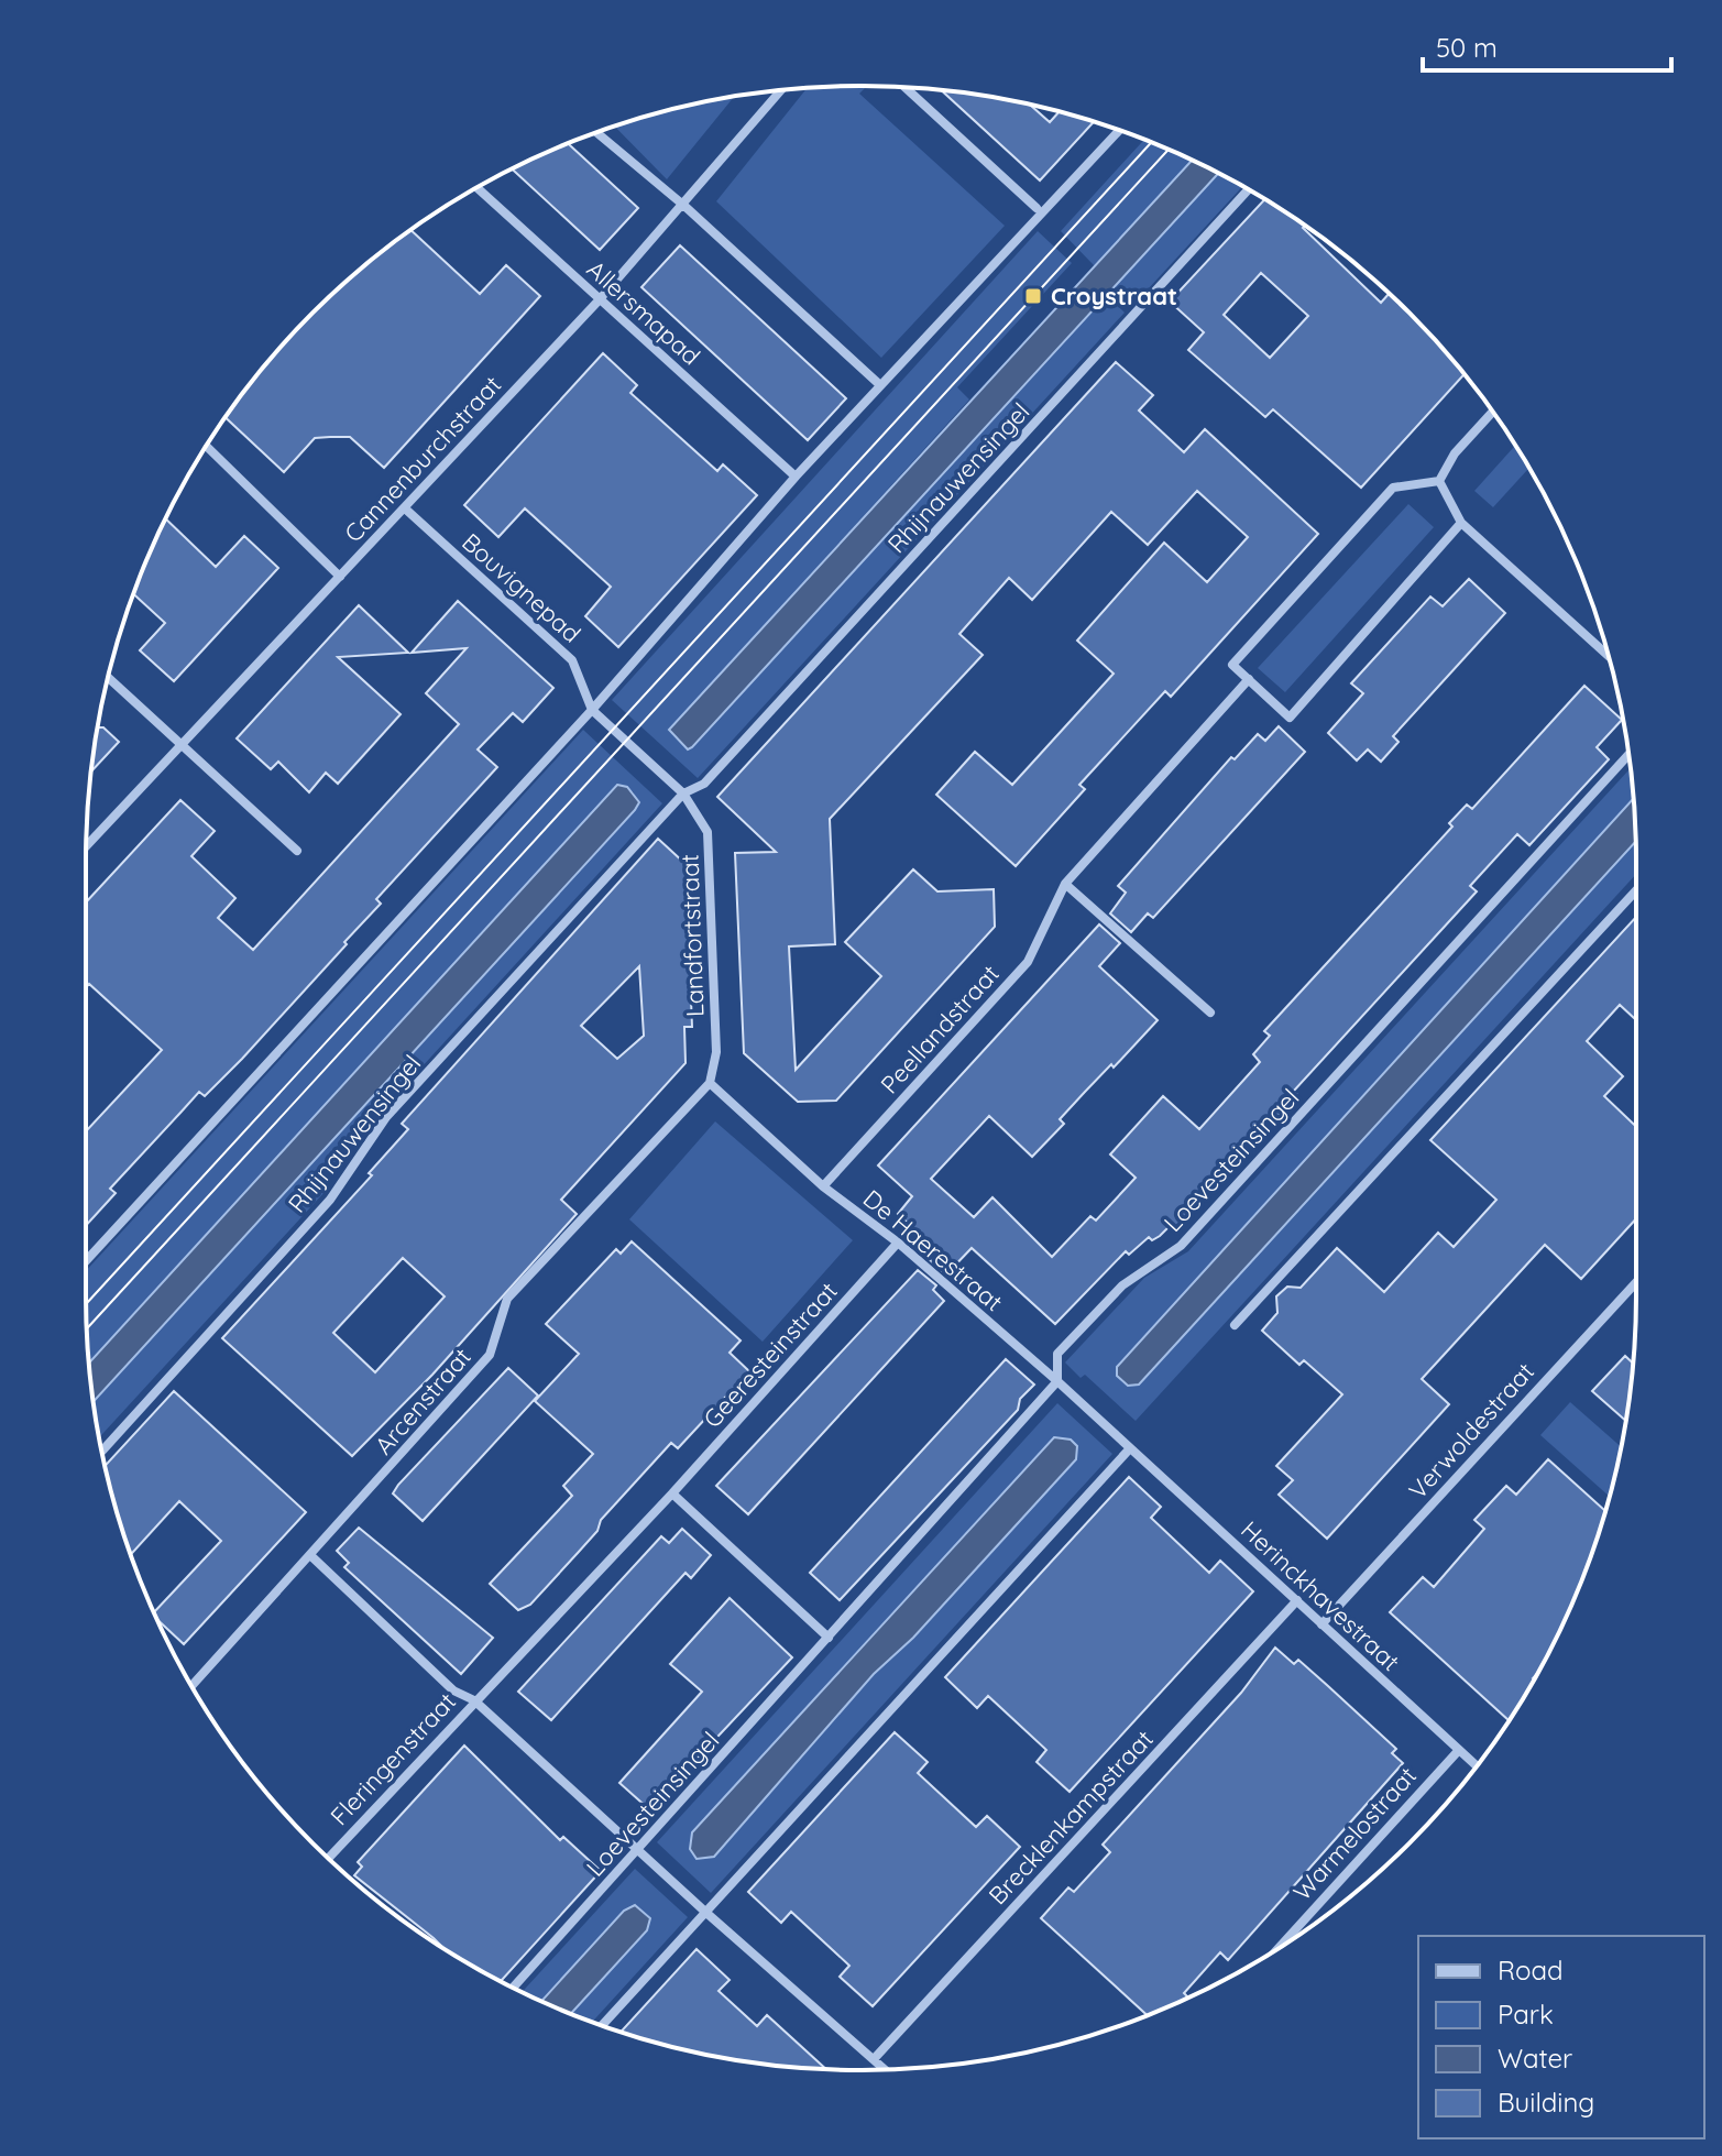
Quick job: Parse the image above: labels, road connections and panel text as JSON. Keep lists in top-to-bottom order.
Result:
{
  "streets": {
    "street": [
      "Allersmapad",
      "Cannenburchstraat",
      "Rhijnauwensingel",
      "Bouvignepad",
      "Landfortstraat",
      "Peellandstraat",
      "Loevesteinsingel",
      "De Haerestraat",
      "Geeresteinstraat",
      "Arcenstraat",
      "Verwoldestraat",
      "Herinckhavestraat",
      "Fleringenstraat",
      "Brecklenkampstraat",
      "Warmelostraat"
    ]
  },
  "crossings": [
    ["Allersmapad", "Cannenburchstraat"],
    ["Cannenburchstraat", "Bouvignepad"],
    ["Rhijnauwensingel", "Landfortstraat"],
    ["Landfortstraat", "De Haerestraat"],
    ["Landfortstraat", "Arcenstraat"],
    ["Peellandstraat", "De Haerestraat"],
    ["Loevesteinsingel", "De Haerestraat"],
    ["Loevesteinsingel", "Fleringenstraat"],
    ["De Haerestraat", "Geeresteinstraat"],
    ["De Haerestraat", "Arcenstraat"],
    ["De Haerestraat", "Herinckhavestraat"],
    ["Geeresteinstraat", "Fleringenstraat"],
    ["Arcenstraat", "Fleringenstraat"],
    ["Verwoldestraat", "Herinckhavestraat"],
    ["Herinckhavestraat", "Brecklenkampstraat"],
    ["Herinckhavestraat", "Warmelostraat"],
    ["Fleringenstraat", "Brecklenkampstraat"]
  ],
  "places": {
    "transit": ["Croystraat"]
  },
  "legend": [
    "Road",
    "Park",
    "Water",
    "Building"
  ],
  "scale_bar": "50 m"
}
